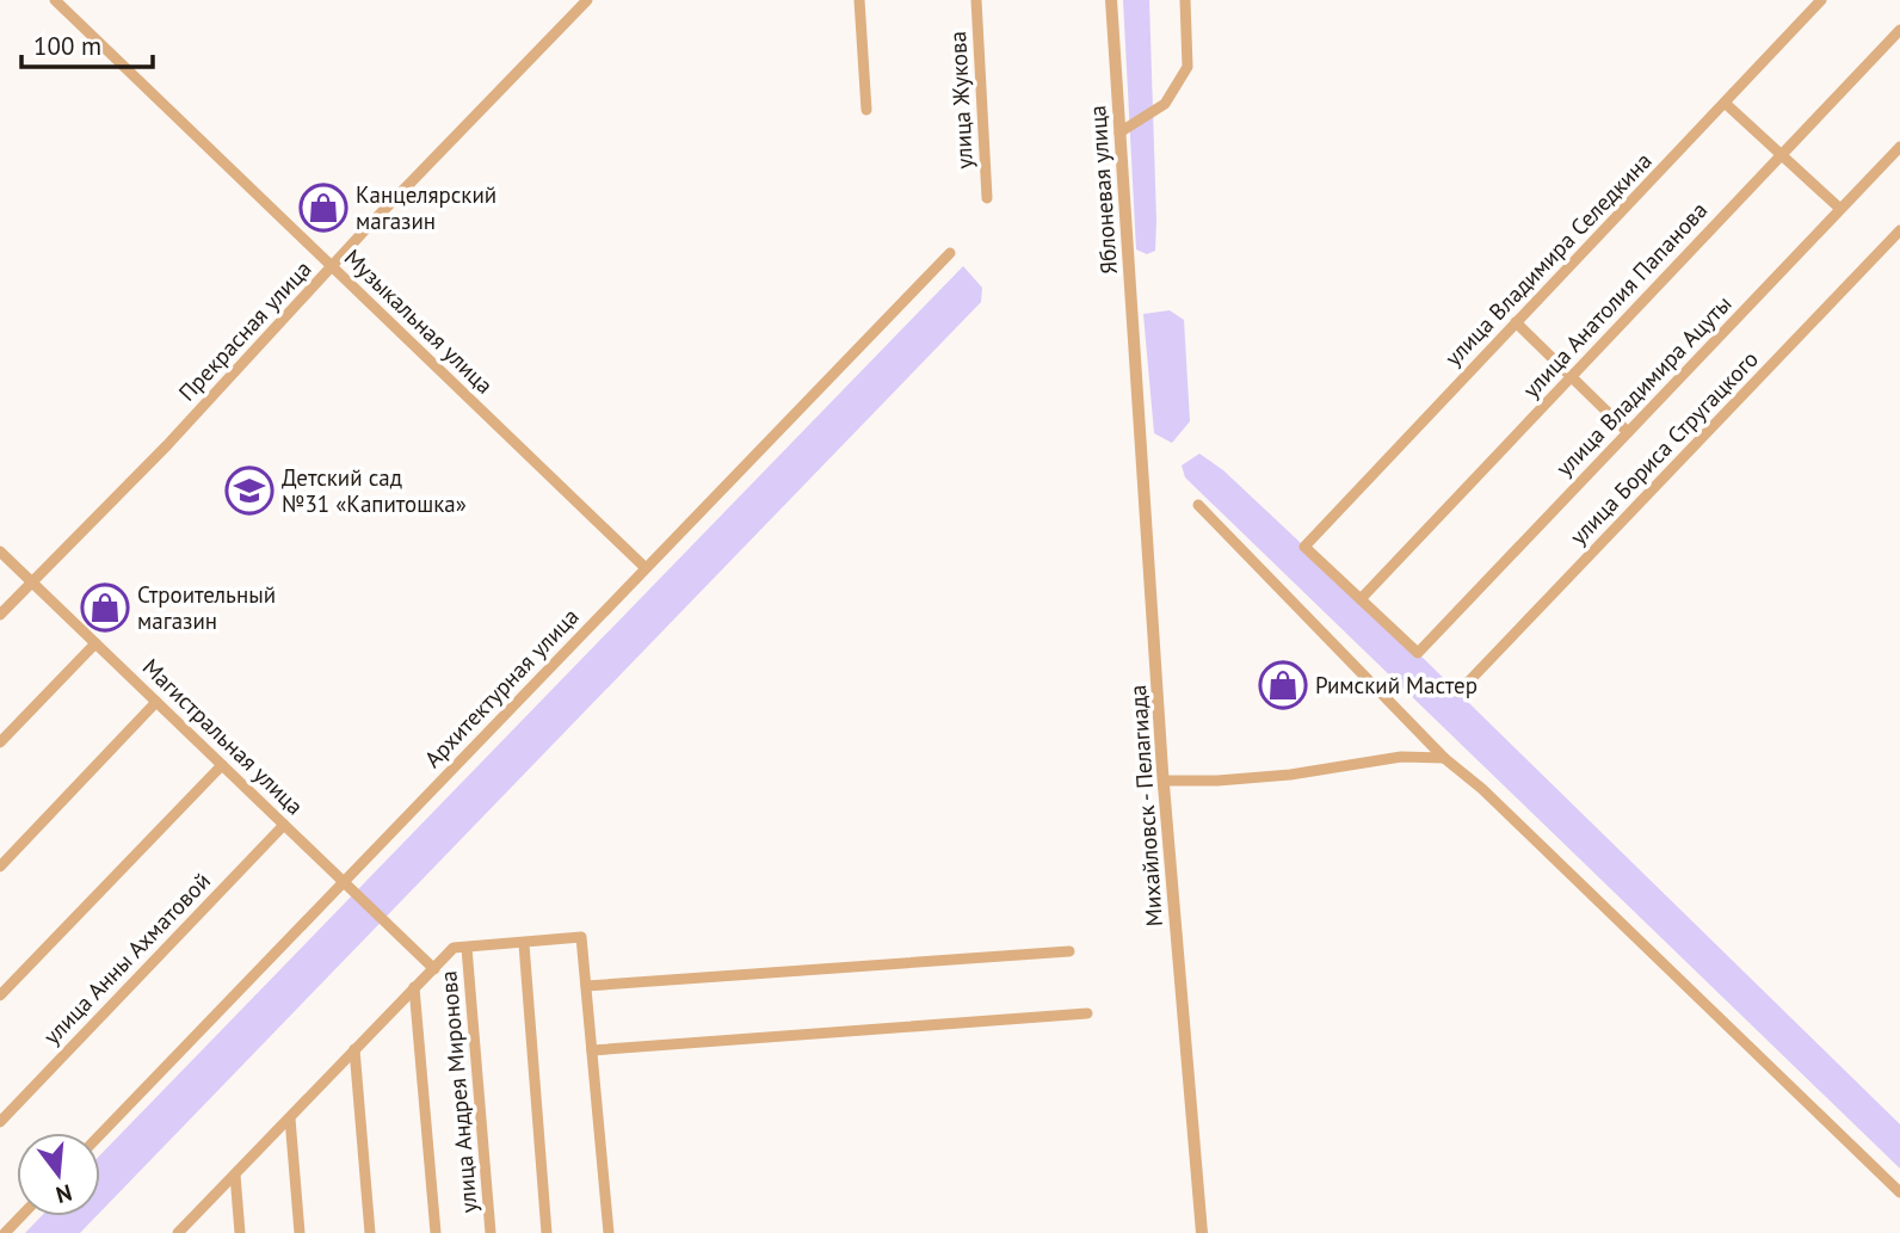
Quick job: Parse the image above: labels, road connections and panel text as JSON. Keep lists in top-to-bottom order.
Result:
{
  "streets": {
    "street": [
      "улица Жукова",
      "Яблоневая улица",
      "улица Владимира Селедкина",
      "улица Анатолия Папанова",
      "Музыкальная улица",
      "Прекрасная улица",
      "улица Владимира Ацуты",
      "улица Бориса Стругацкого",
      "Архитектурная улица",
      "Магистральная улица",
      "Михайловск - Пелагиада",
      "улица Анны Ахматовой",
      "улица Андрея Миронова"
    ]
  },
  "crossings": [
    ["Яблоневая улица", "Михайловск - Пелагиада"],
    ["улица Владимира Селедкина", "улица Анатолия Папанова"],
    ["улица Владимира Селедкина", "улица Владимира Ацуты"],
    ["улица Анатолия Папанова", "улица Владимира Ацуты"],
    ["Музыкальная улица", "Прекрасная улица"],
    ["Музыкальная улица", "Архитектурная улица"],
    ["Прекрасная улица", "Магистральная улица"],
    ["Архитектурная улица", "Магистральная улица"],
    ["Магистральная улица", "улица Анны Ахматовой"]
  ],
  "places": {
    "shop": ["Канцелярский магазин", "Строительный магазин", "Римский Мастер"],
    "school or university": ["Детский сад №31 «Капитошка»"]
  },
  "scale_bar": "100 m",
  "north": "bottom"
}
